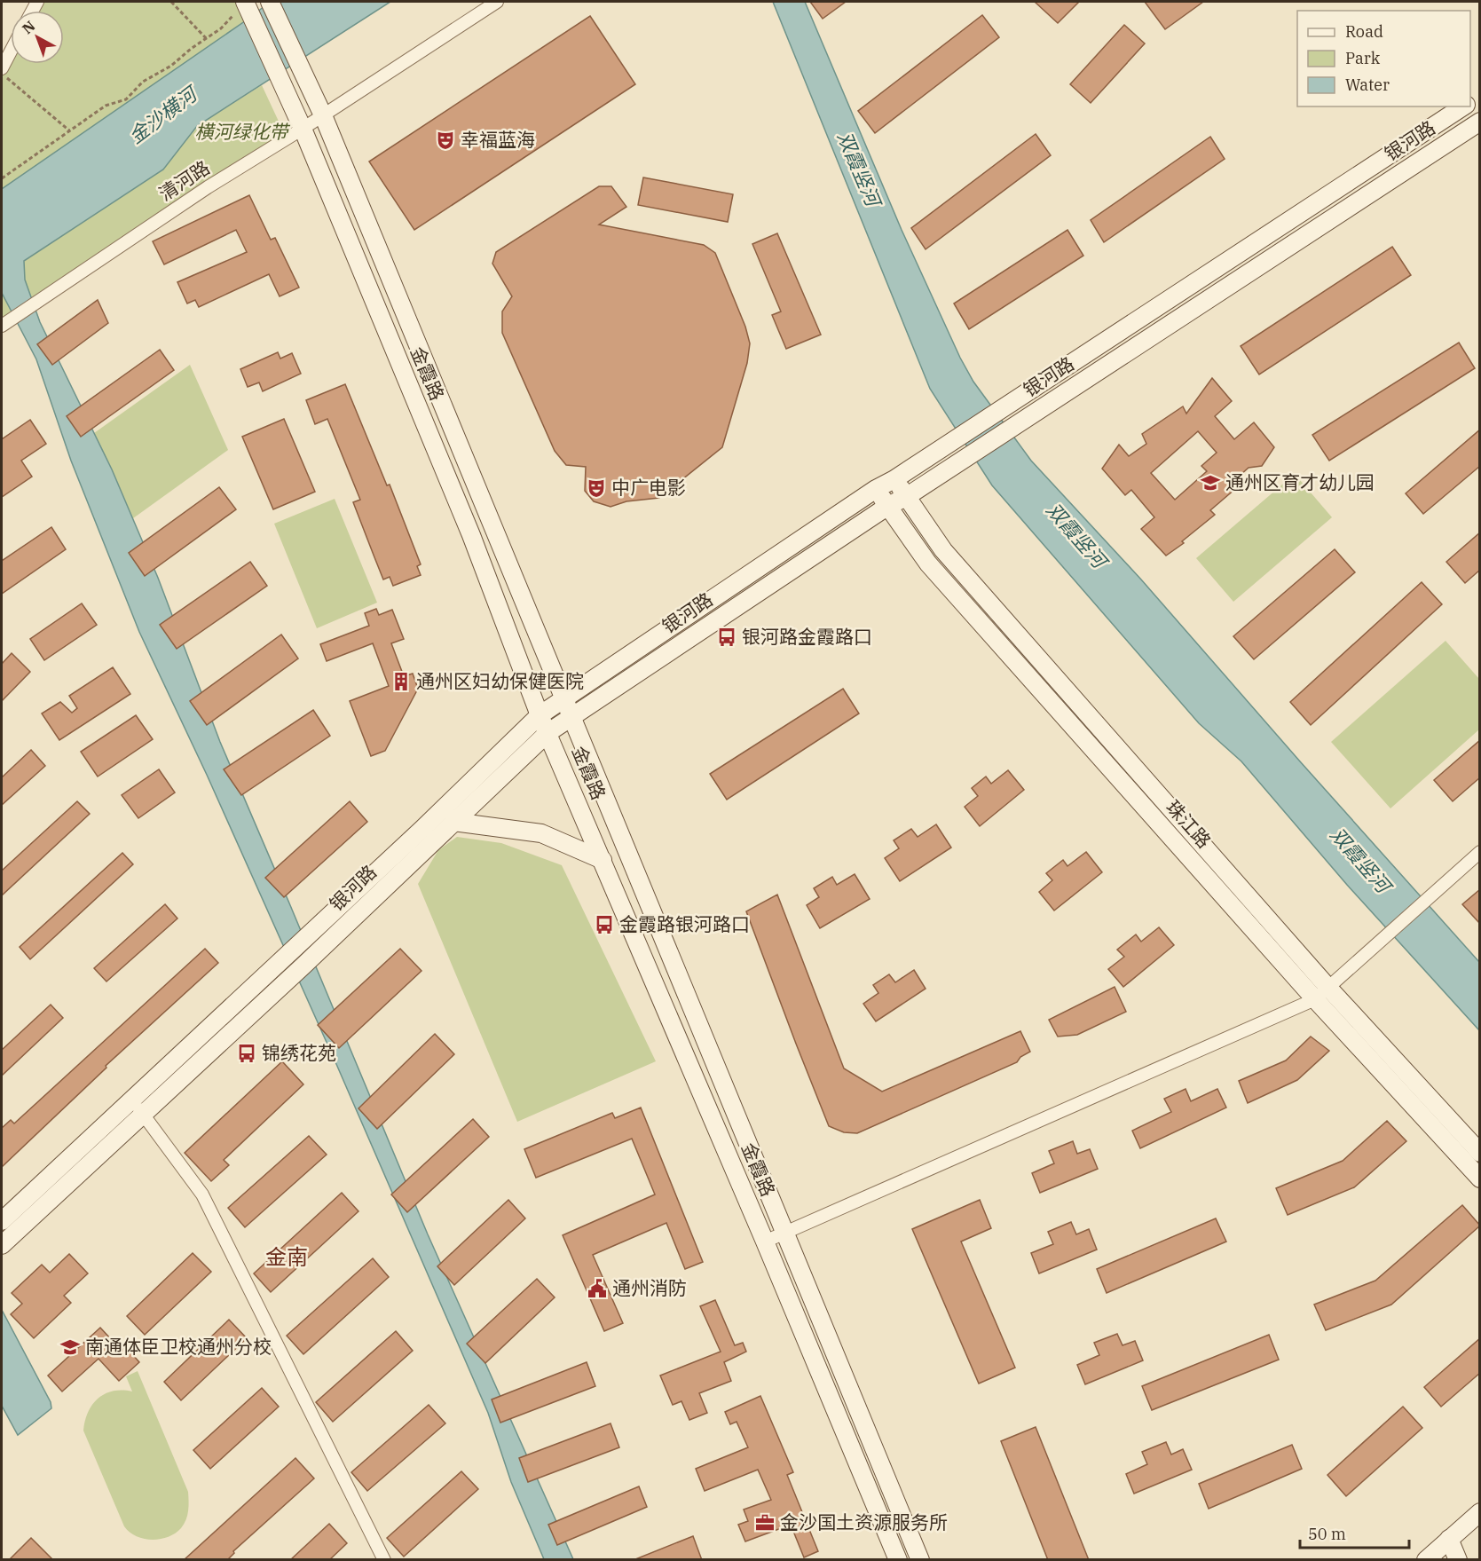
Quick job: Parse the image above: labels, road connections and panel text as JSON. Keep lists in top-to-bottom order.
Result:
{
  "streets": {
    "main road": ["银河路", "金霞路", "珠江路"],
    "street": ["清河路"]
  },
  "crossings": [
    ["银河路", "金霞路"],
    ["银河路", "珠江路"],
    ["清河路", "金霞路"]
  ],
  "districts": ["金南"],
  "water": ["金沙横河", "双霞竖河"],
  "parks": ["横河绿化带"],
  "places": {
    "theatre": ["幸福蓝海", "中广电影"],
    "school or university": ["通州区育才幼儿园", "南通体臣卫校通州分校"],
    "bus stop": ["银河路金霞路口", "金霞路银河路口", "锦绣花苑"],
    "building": ["通州区妇幼保健医院"],
    "public building": ["通州消防"],
    "office": ["金沙国土资源服务所"]
  },
  "legend": ["Road", "Park", "Water"],
  "scale_bar": "50 m",
  "north": "top left"
}
